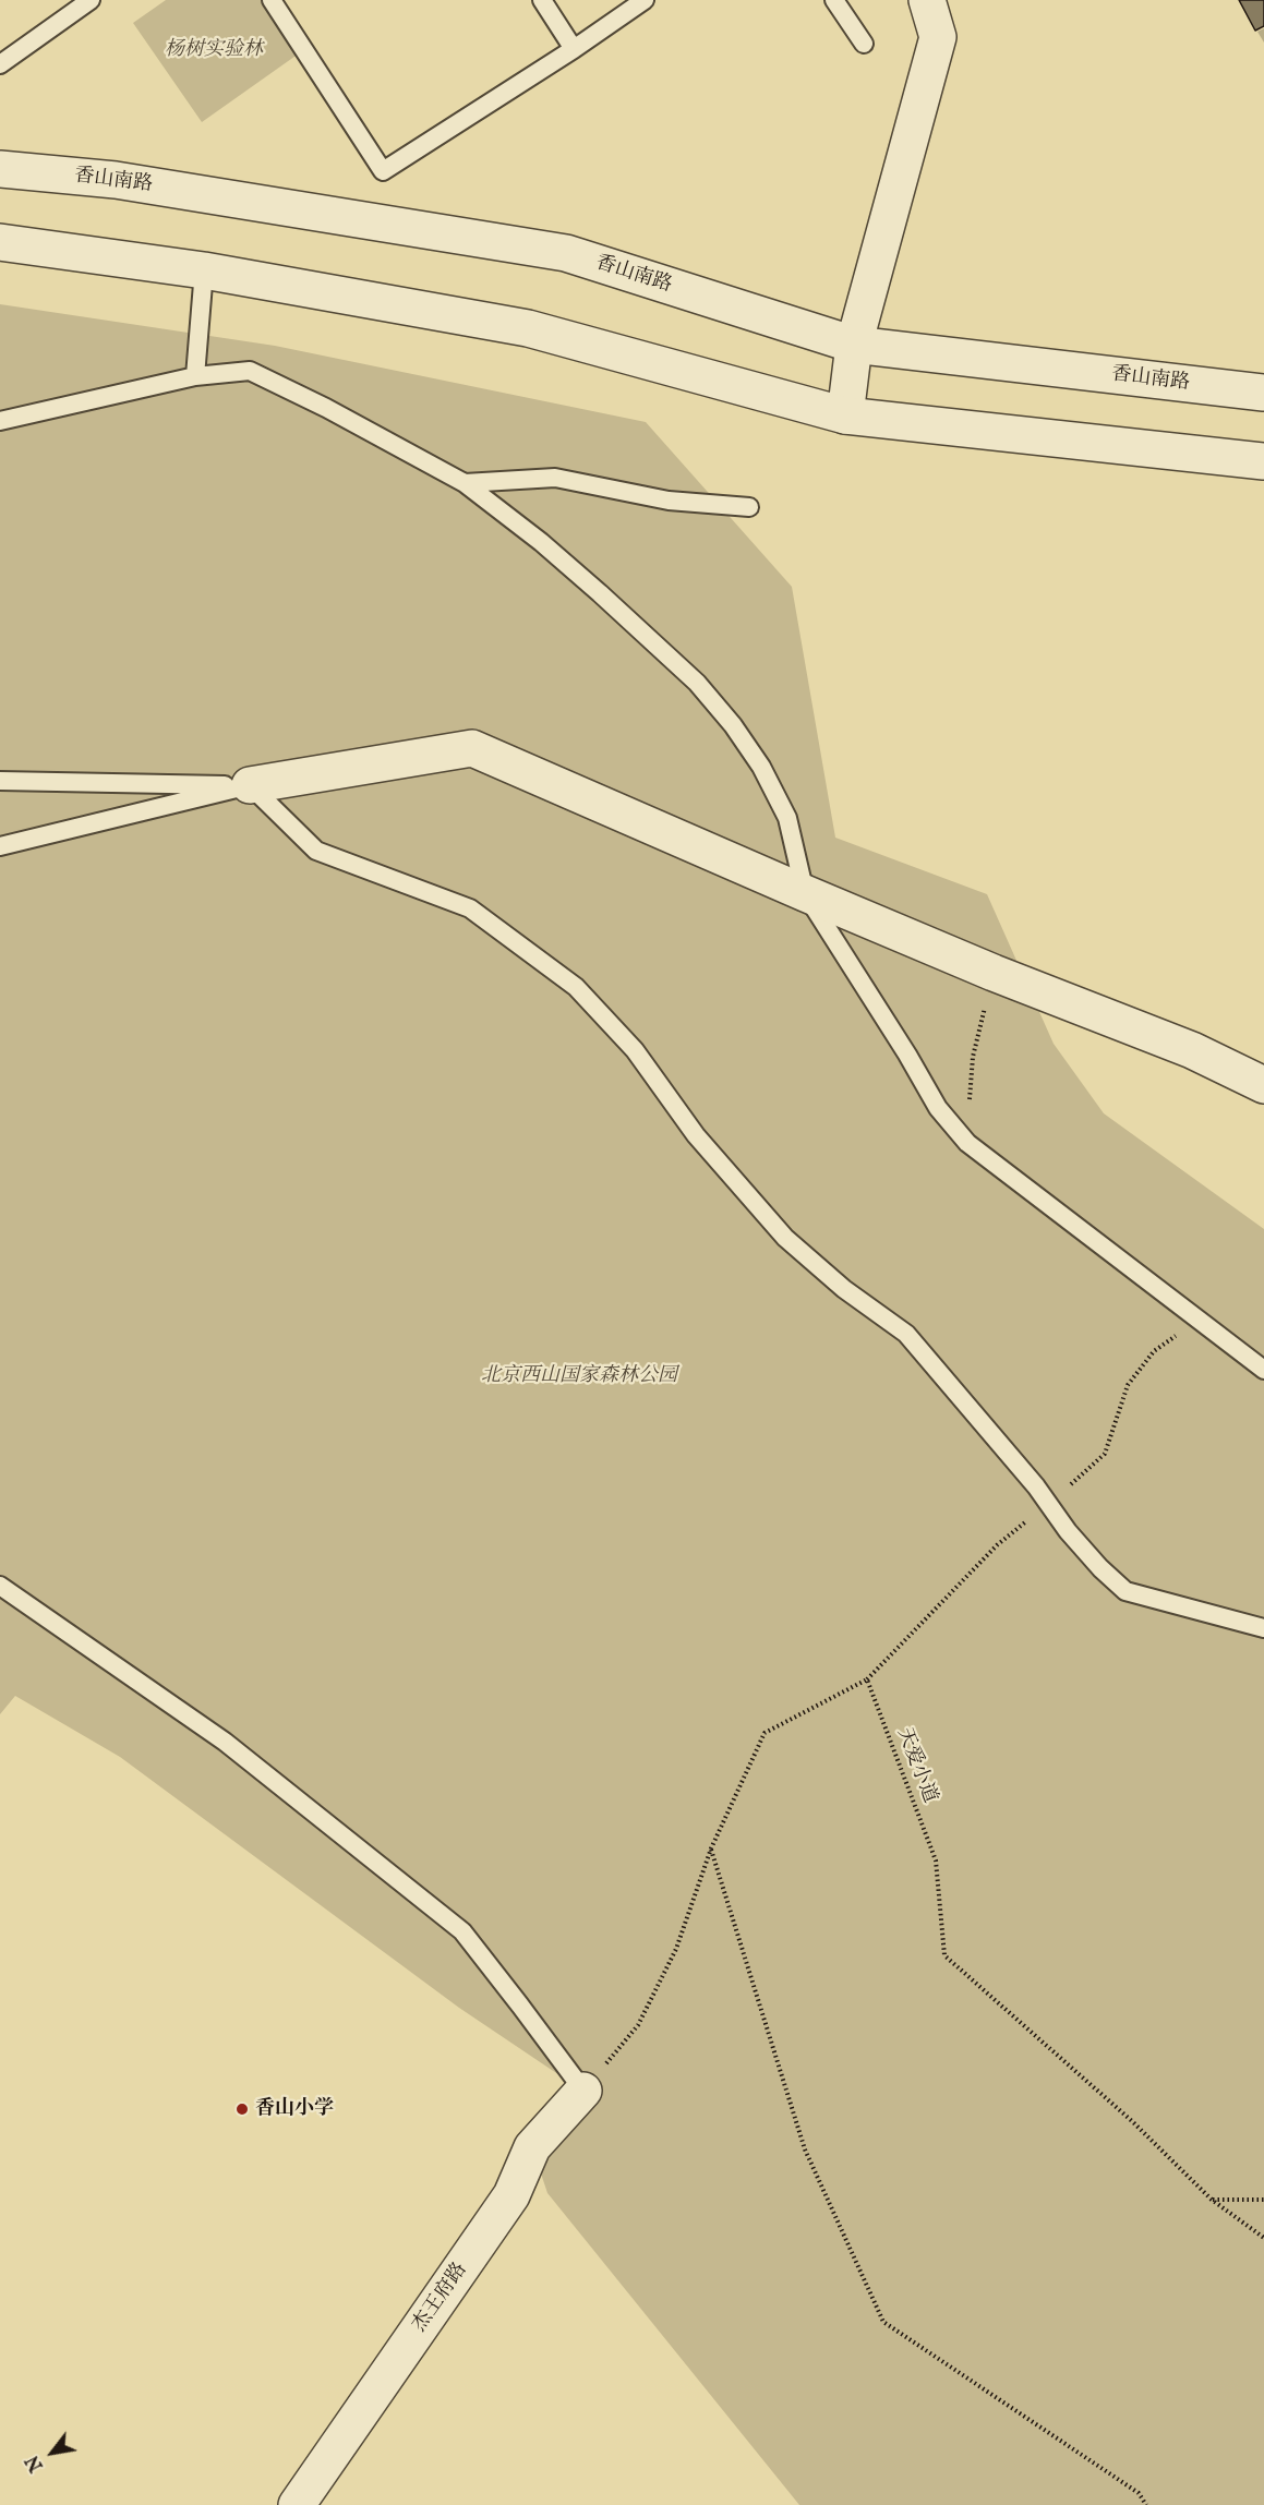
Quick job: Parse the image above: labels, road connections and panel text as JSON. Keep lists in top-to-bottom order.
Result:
{
  "streets": {
    "street": ["香山南路", "杰王府路"],
    "path": ["天爱小道"]
  },
  "crossings": [
    ["天爱小道", "杰王府路"]
  ],
  "parks": ["杨树实验林", "北京西山国家森林公园"],
  "places": ["香山小学"],
  "north": "bottom left"
}
